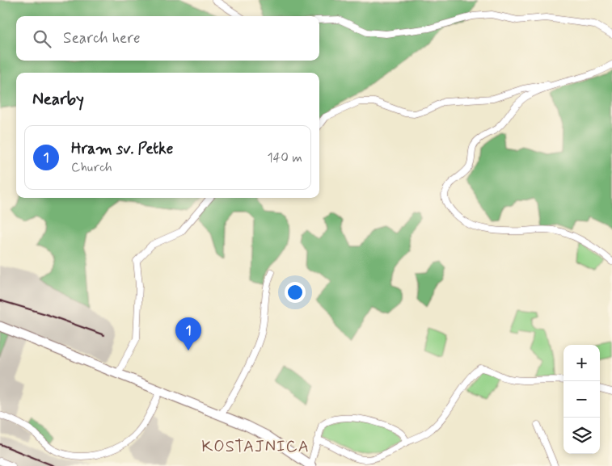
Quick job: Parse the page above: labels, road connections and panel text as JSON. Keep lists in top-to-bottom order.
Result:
{
  "districts": ["KOSTAJNICA"],
  "page": {
    "search": "Search here",
    "heading": "Nearby",
    "list": [
      {
        "mark": "1",
        "name": "Hram sv. Petke",
        "note": "Church",
        "value": "140 m"
      }
    ],
    "pins": "1",
    "map_buttons": ["+", "−"]
  }
}
